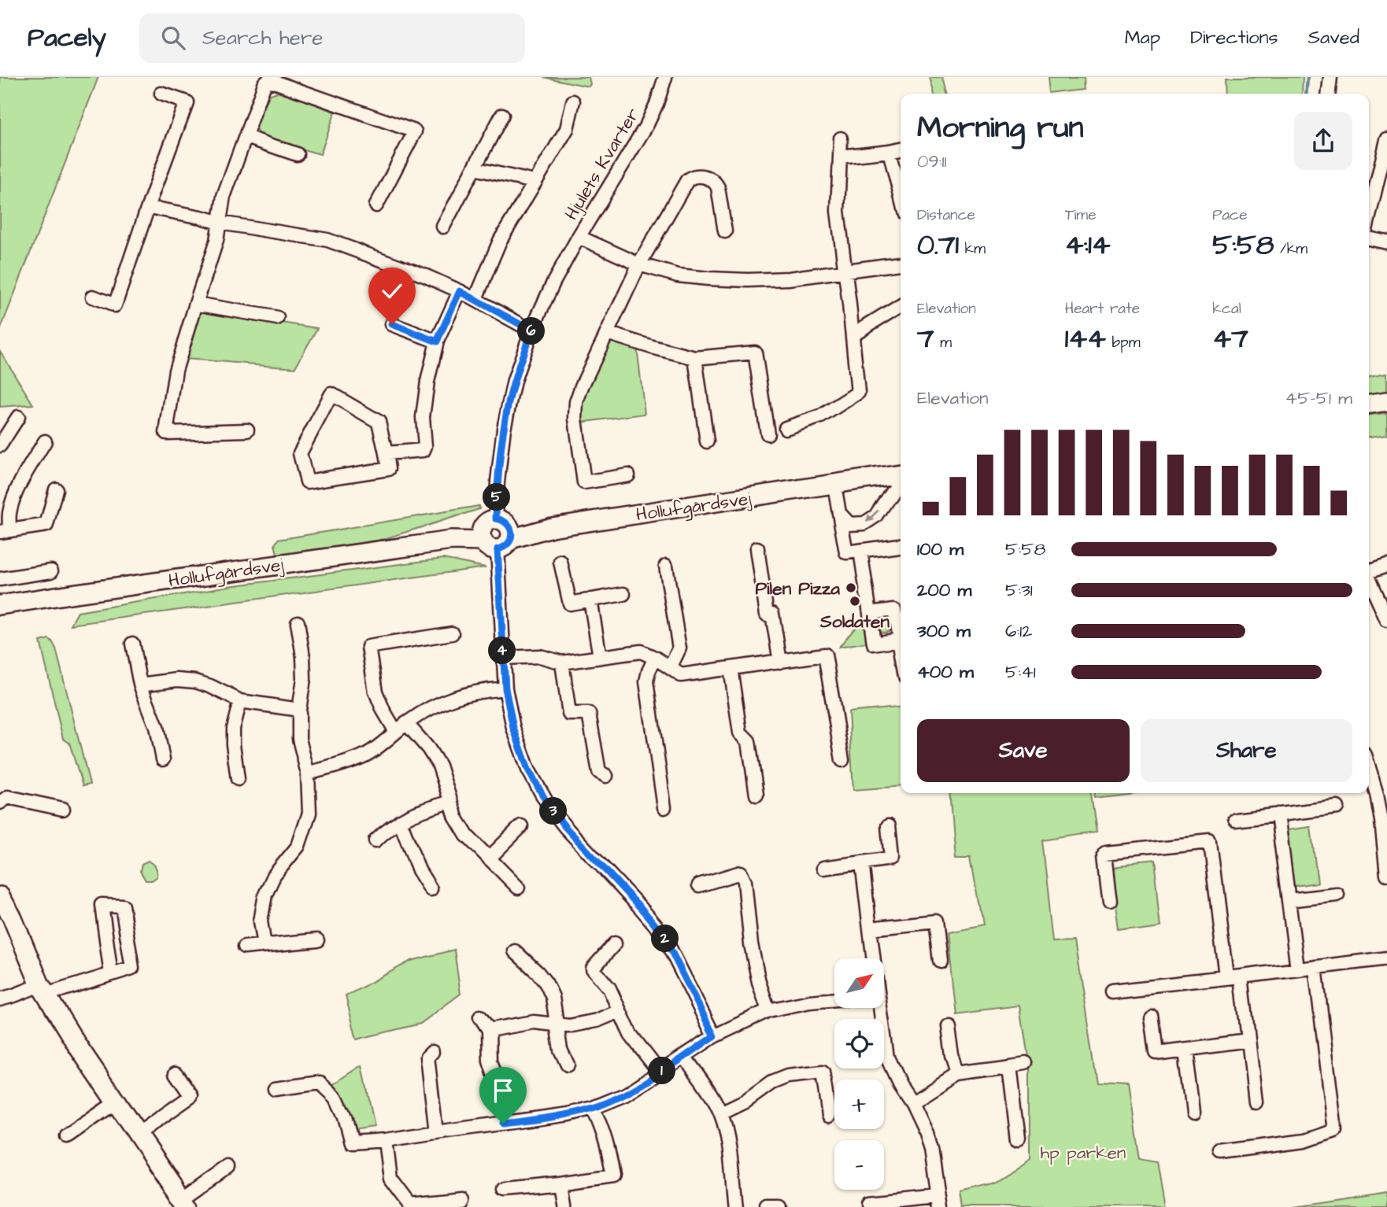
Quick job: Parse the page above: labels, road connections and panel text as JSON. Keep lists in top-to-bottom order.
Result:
{
  "streets": {
    "street": ["Hjulets Kvarter", "Hollufgårdsvej"]
  },
  "crossings": [
    ["Hjulets Kvarter", "Hollufgårdsvej"]
  ],
  "parks": ["hp parken"],
  "places": ["Pilen Pizza", "Soldaten"],
  "north": "top right",
  "page": {
    "header": "Pacely",
    "search": "Search here",
    "nav": ["Map", "Directions", "Saved"],
    "heading": ["Morning run", "09:11"],
    "stats": [
      ["Distance", "0.71 km"],
      ["Time", "4:14"],
      ["Pace", "5:58 /km"],
      ["Elevation", "7 m"],
      ["Heart rate", "144 bpm"],
      ["kcal", "47"]
    ],
    "pins": [
      "6",
      "5",
      "4",
      "3",
      "2",
      "1"
    ],
    "chart": ["Elevation", "45–51 m"],
    "list": [
      {
        "name": "100 m",
        "note": "5:58"
      },
      {
        "name": "200 m",
        "note": "5:31"
      },
      {
        "name": "300 m",
        "note": "6:12"
      },
      {
        "name": "400 m",
        "note": "5:41"
      }
    ],
    "buttons": ["Save", "Share"],
    "map_buttons": ["+", "−"]
  }
}
